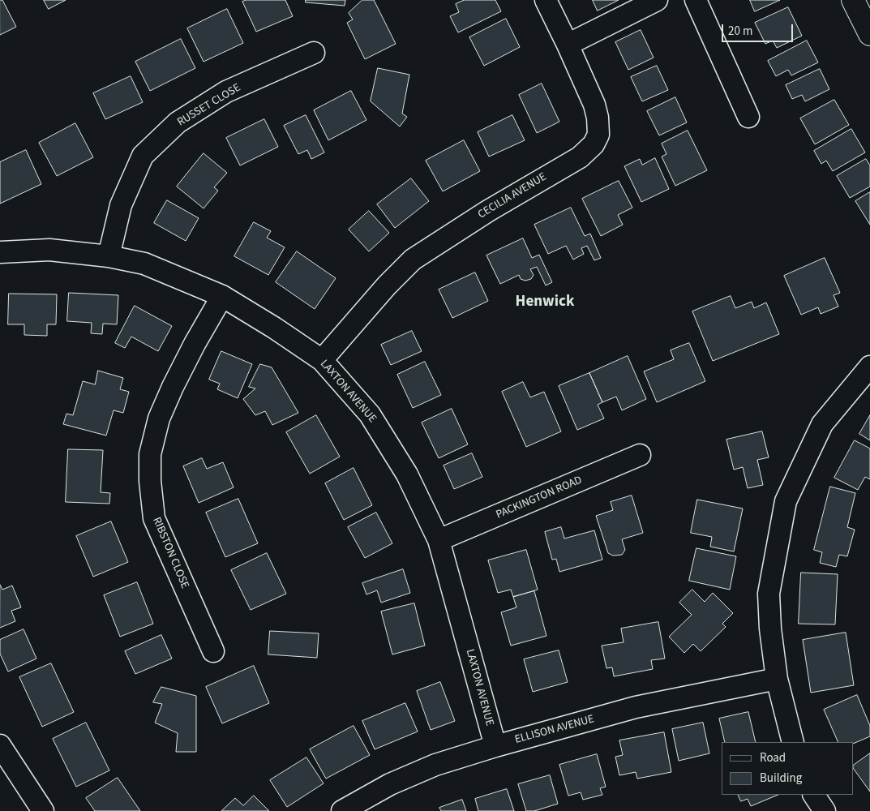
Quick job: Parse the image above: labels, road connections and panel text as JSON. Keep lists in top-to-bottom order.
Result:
{
  "streets": {
    "street": [
      "RUSSET CLOSE",
      "CECILIA AVENUE",
      "LAXTON AVENUE",
      "PACKINGTON ROAD",
      "RIBSTON CLOSE",
      "ELLISON AVENUE"
    ]
  },
  "crossings": [
    ["RUSSET CLOSE", "LAXTON AVENUE"],
    ["CECILIA AVENUE", "LAXTON AVENUE"],
    ["LAXTON AVENUE", "PACKINGTON ROAD"],
    ["LAXTON AVENUE", "RIBSTON CLOSE"],
    ["LAXTON AVENUE", "ELLISON AVENUE"]
  ],
  "districts": ["Henwick"],
  "legend": ["Road", "Building"],
  "scale_bar": "20 m"
}
